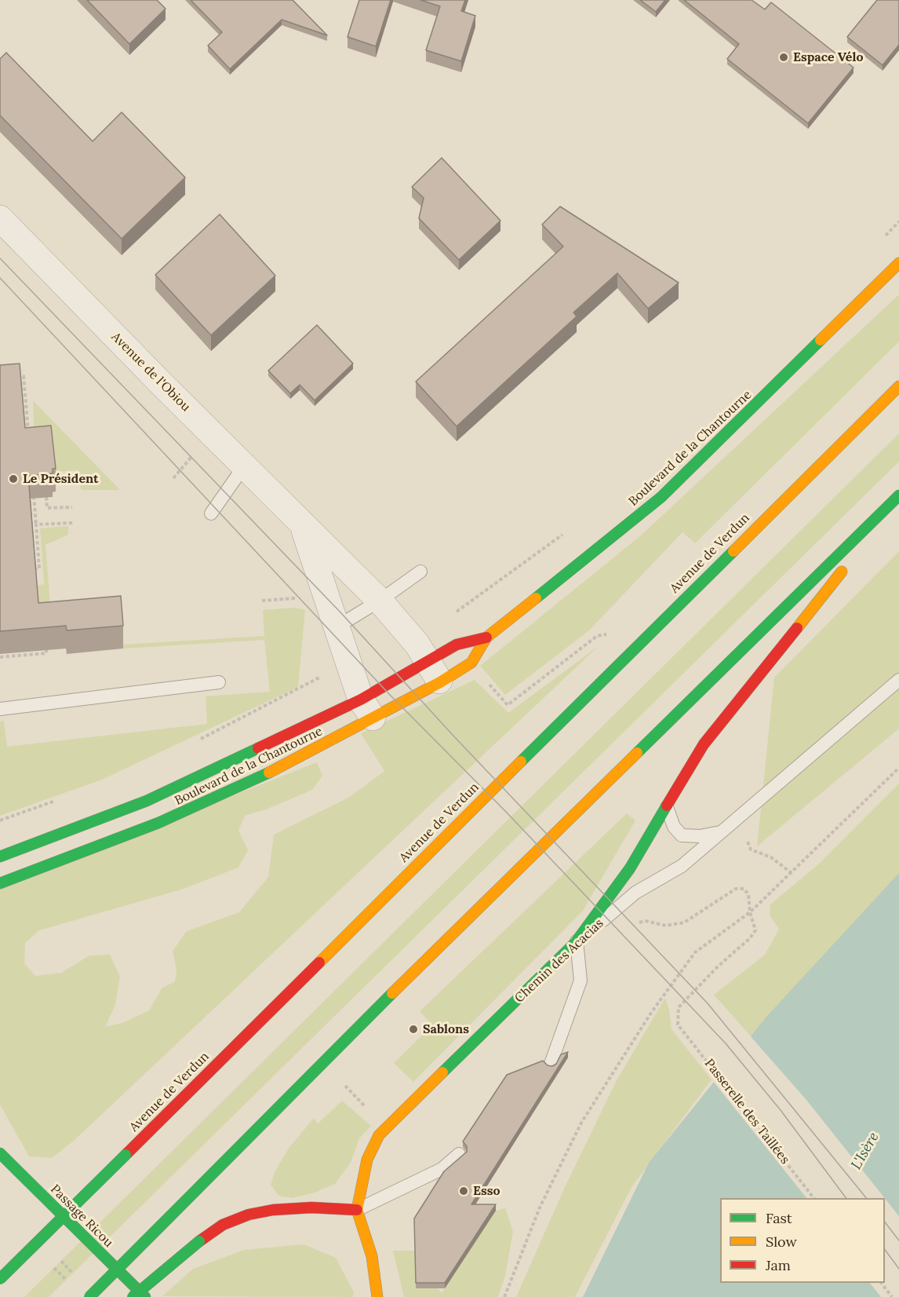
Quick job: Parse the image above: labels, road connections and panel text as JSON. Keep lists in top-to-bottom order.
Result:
{
  "streets": {
    "main road": [
      "Boulevard de la Chantourne",
      "Avenue de Verdun",
      "Chemin des Acacias",
      "Passage Ricou"
    ],
    "street": ["Avenue de l'Obiou"],
    "path": ["Passerelle des Taillées"]
  },
  "crossings": [
    ["Avenue de l'Obiou", "Boulevard de la Chantourne"]
  ],
  "water": ["L'Isère"],
  "places": [
    "Espace Vélo",
    "Le Président",
    "Sablons",
    "Esso"
  ],
  "legend": ["Fast", "Slow", "Jam"]
}
